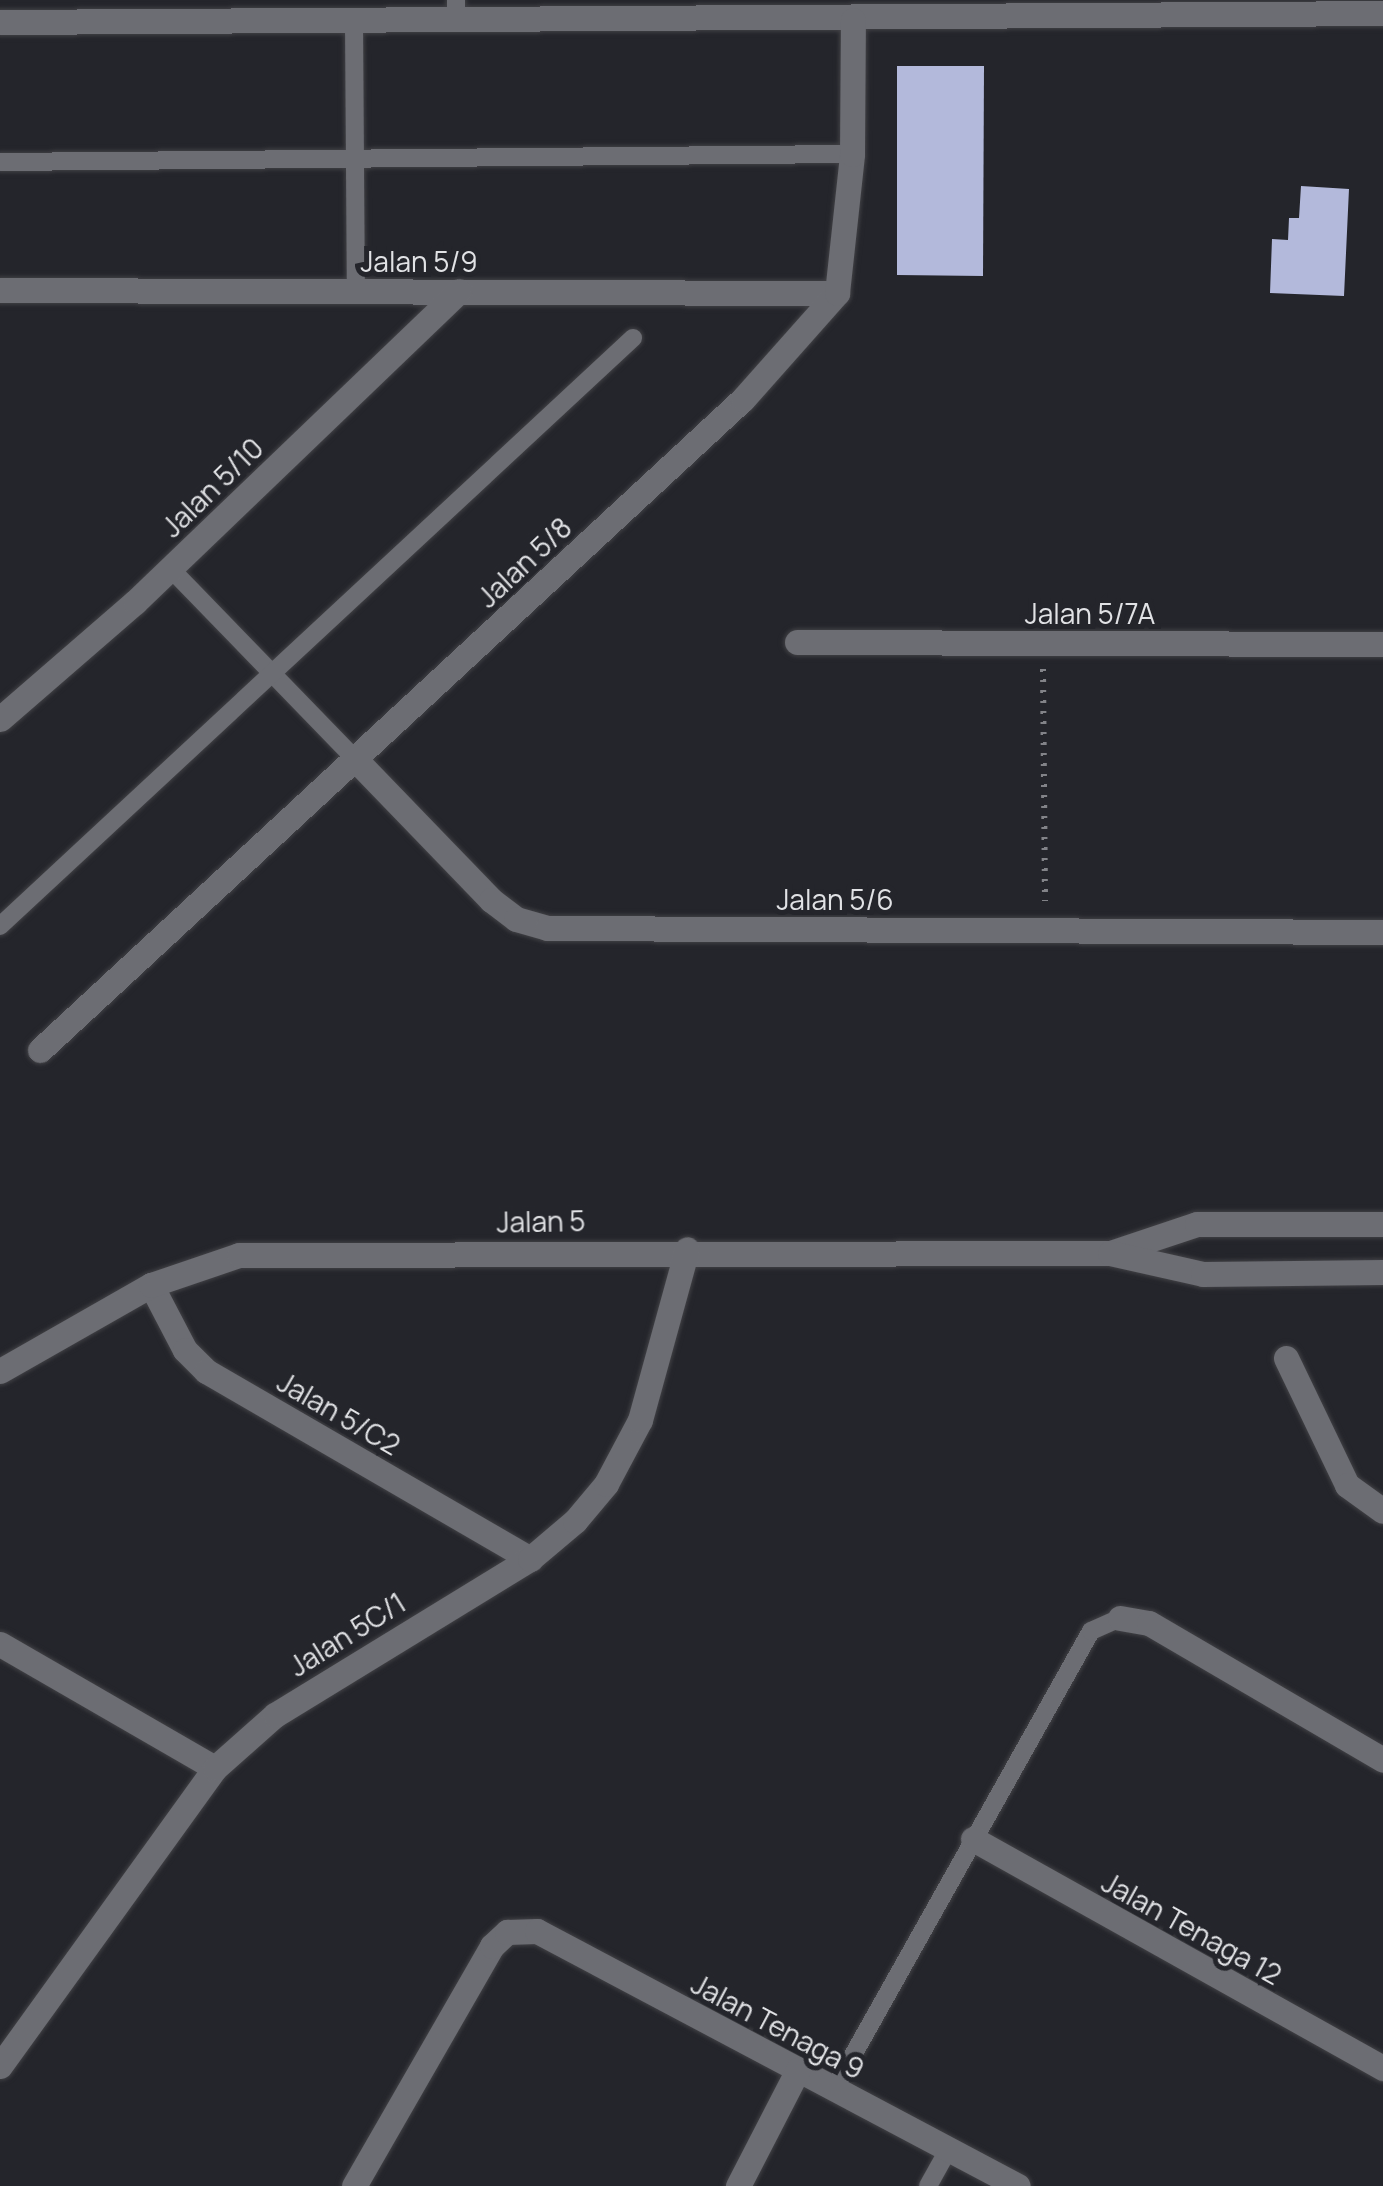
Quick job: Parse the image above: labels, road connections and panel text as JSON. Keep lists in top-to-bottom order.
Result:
{
  "streets": {
    "street": [
      "Jalan 5/9",
      "Jalan 5/10",
      "Jalan 5/8",
      "Jalan 5/7A",
      "Jalan 5/6",
      "Jalan 5",
      "Jalan 5/C2",
      "Jalan 5C/1",
      "Jalan Tenaga 12",
      "Jalan Tenaga 9"
    ]
  },
  "crossings": [
    ["Jalan 5/9", "Jalan 5/10"],
    ["Jalan 5/9", "Jalan 5/8"],
    ["Jalan 5/8", "Jalan 5/6"],
    ["Jalan 5", "Jalan 5/C2"],
    ["Jalan 5", "Jalan 5C/1"],
    ["Jalan 5/C2", "Jalan 5C/1"]
  ]
}
